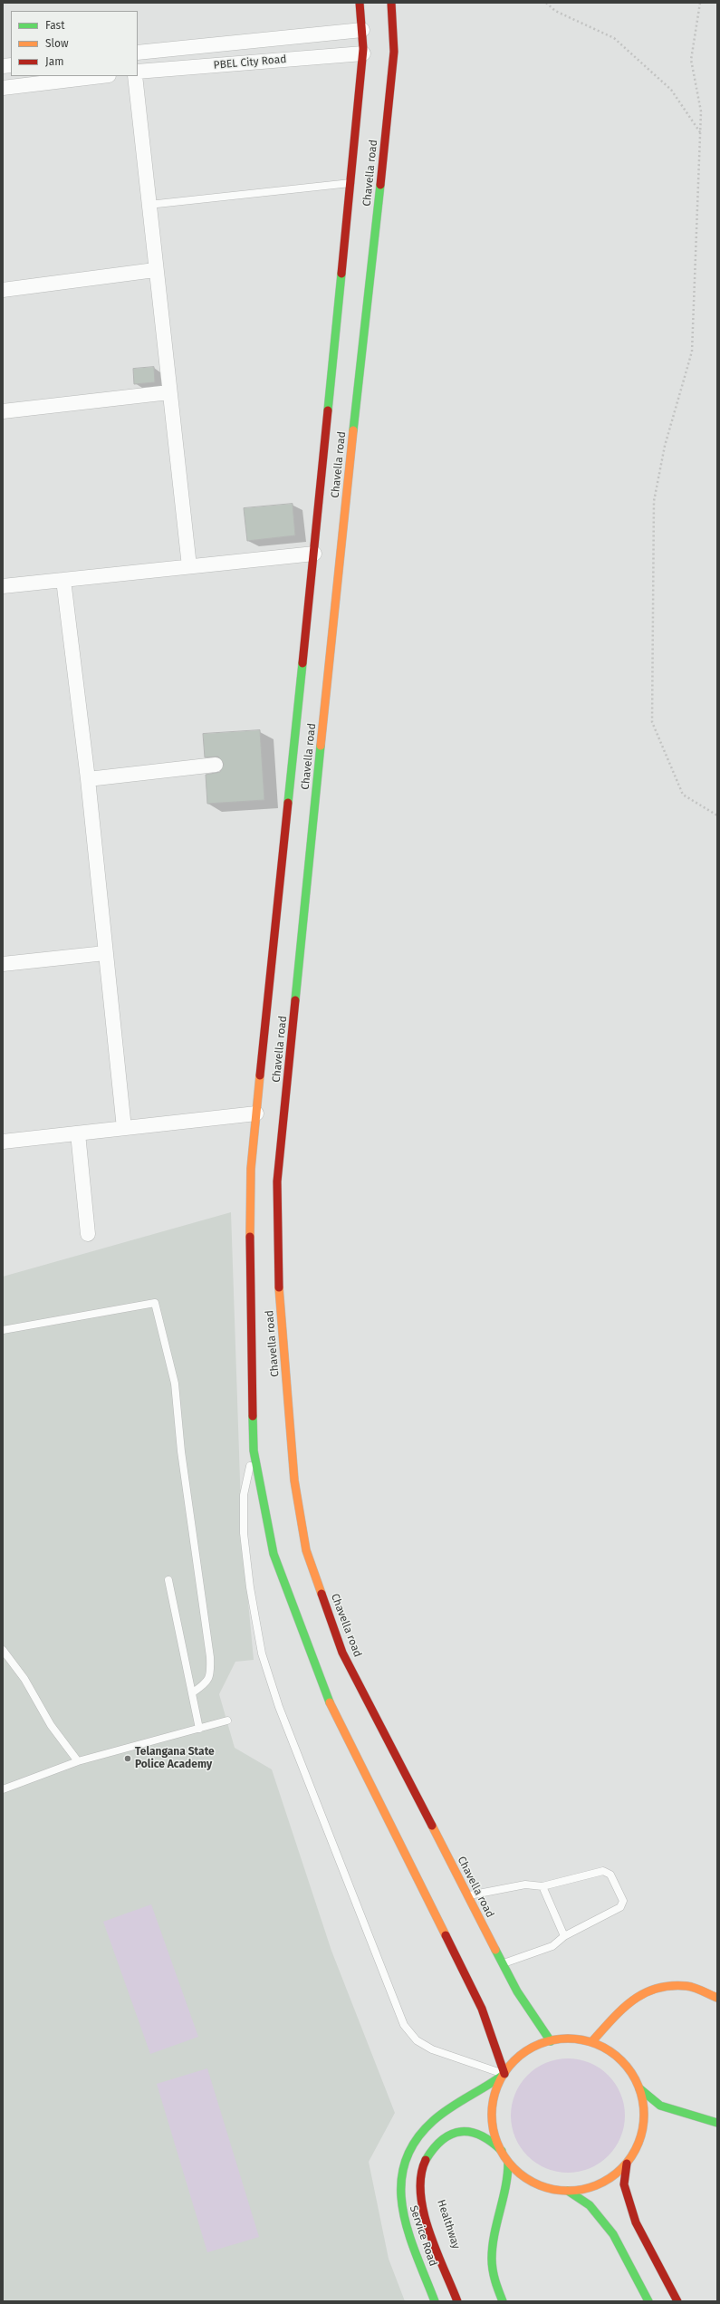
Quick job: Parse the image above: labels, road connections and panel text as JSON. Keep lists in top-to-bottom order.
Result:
{
  "streets": {
    "main road": ["Chavella road", "Service Road"],
    "street": ["PBEL City Road"]
  },
  "crossings": [
    ["PBEL City Road", "Chavella road"],
    ["Chavella road", "Service Road"]
  ],
  "places": ["Telangana State Police Academy"],
  "legend": ["Fast", "Slow", "Jam"]
}
